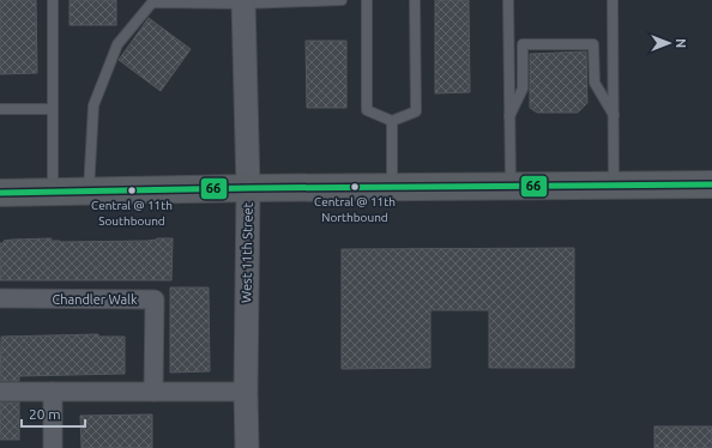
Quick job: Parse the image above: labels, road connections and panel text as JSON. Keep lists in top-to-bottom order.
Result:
{
  "streets": {
    "street": ["West 11th Street", "Chandler Walk"]
  },
  "places": ["Central @ 11th Northbound", "Central @ 11th Southbound"],
  "lines": ["transit line 66"],
  "scale_bar": "20 m",
  "north": "right"
}
